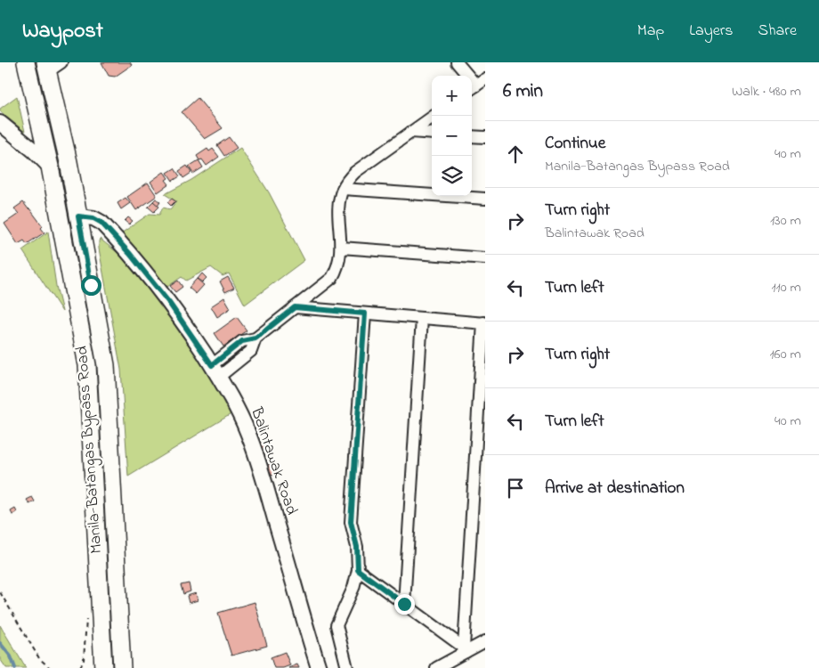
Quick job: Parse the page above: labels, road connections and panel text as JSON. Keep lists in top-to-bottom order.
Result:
{
  "streets": {
    "main road": ["Manila-Batangas Bypass Road"],
    "street": ["Balintawak Road"]
  },
  "crossings": [
    ["Manila-Batangas Bypass Road", "Balintawak Road"]
  ],
  "page": {
    "header": "Waypost",
    "nav": ["Map", "Layers", "Share"],
    "heading": ["6 min", "Walk · 480 m"],
    "map_buttons": ["+", "−"],
    "list": [
      ["Continue", "Manila-Batangas Bypass Road", "40 m"],
      ["Turn right", "Balintawak Road", "130 m"],
      ["Turn left", "110 m"],
      ["Turn right", "160 m"],
      ["Turn left", "40 m"],
      "Arrive at destination"
    ]
  }
}
